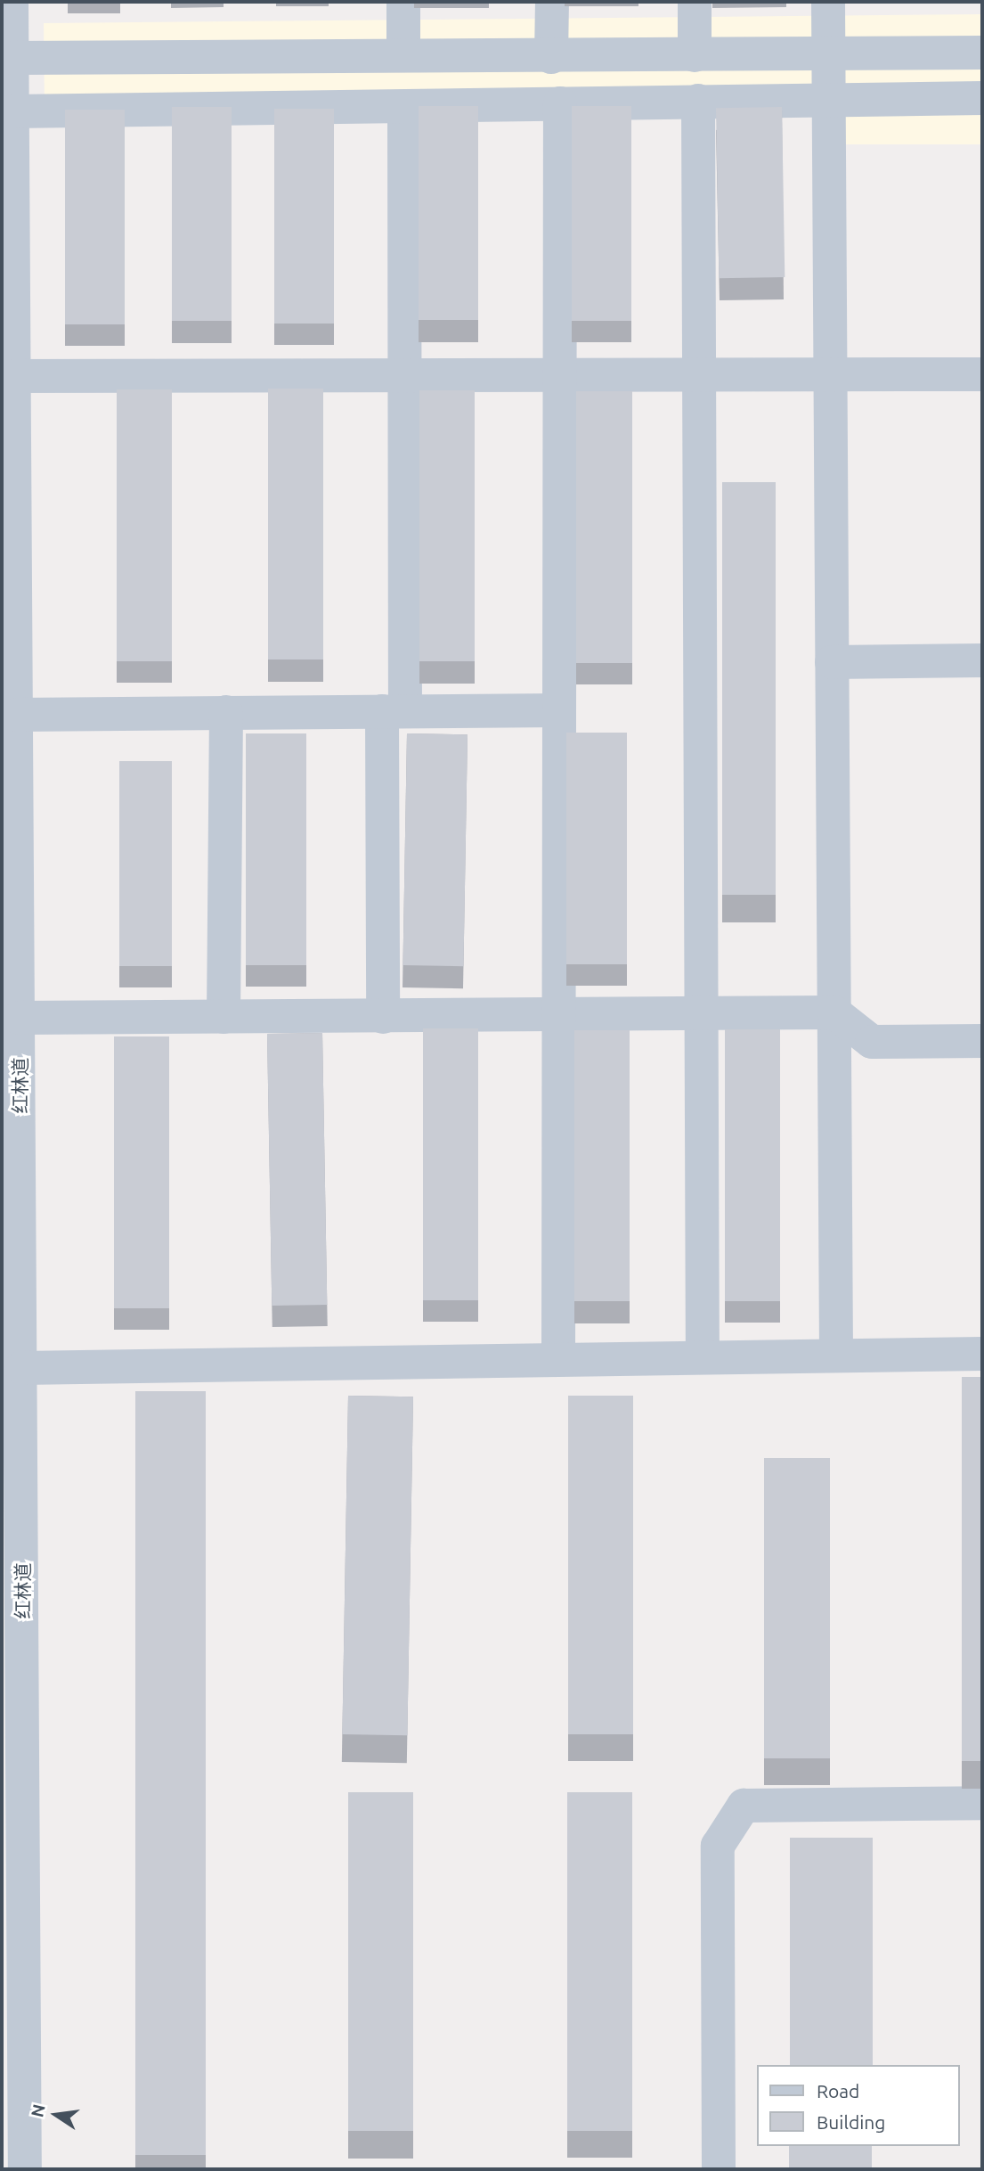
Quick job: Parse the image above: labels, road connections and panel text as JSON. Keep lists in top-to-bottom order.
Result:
{
  "streets": {
    "street": ["红林道"]
  },
  "legend": ["Road", "Building"],
  "north": "left"
}
